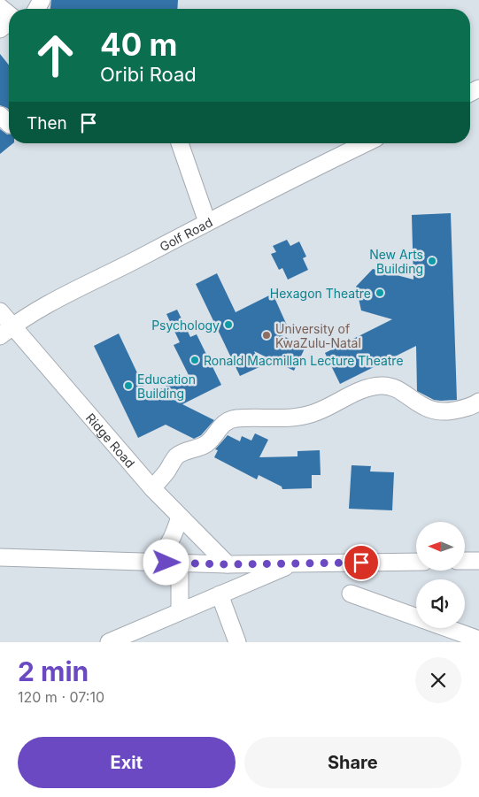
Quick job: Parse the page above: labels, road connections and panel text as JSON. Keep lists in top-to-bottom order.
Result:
{
  "streets": {
    "street": ["Golf Road", "Ridge Road"]
  },
  "crossings": [
    ["Golf Road", "Ridge Road"]
  ],
  "places": [
    "New Arts Building",
    "Hexagon Theatre",
    "Psychology",
    "University of KwaZulu-Natal",
    "Ronald Macmillan Lecture Theatre",
    "Education Building"
  ],
  "north": "left",
  "page": {
    "turn": ["40 m", "Oribi Road"],
    "then": "Then",
    "heading": ["2 min", "120 m · 07:10"],
    "buttons": ["Exit", "Share"]
  }
}
